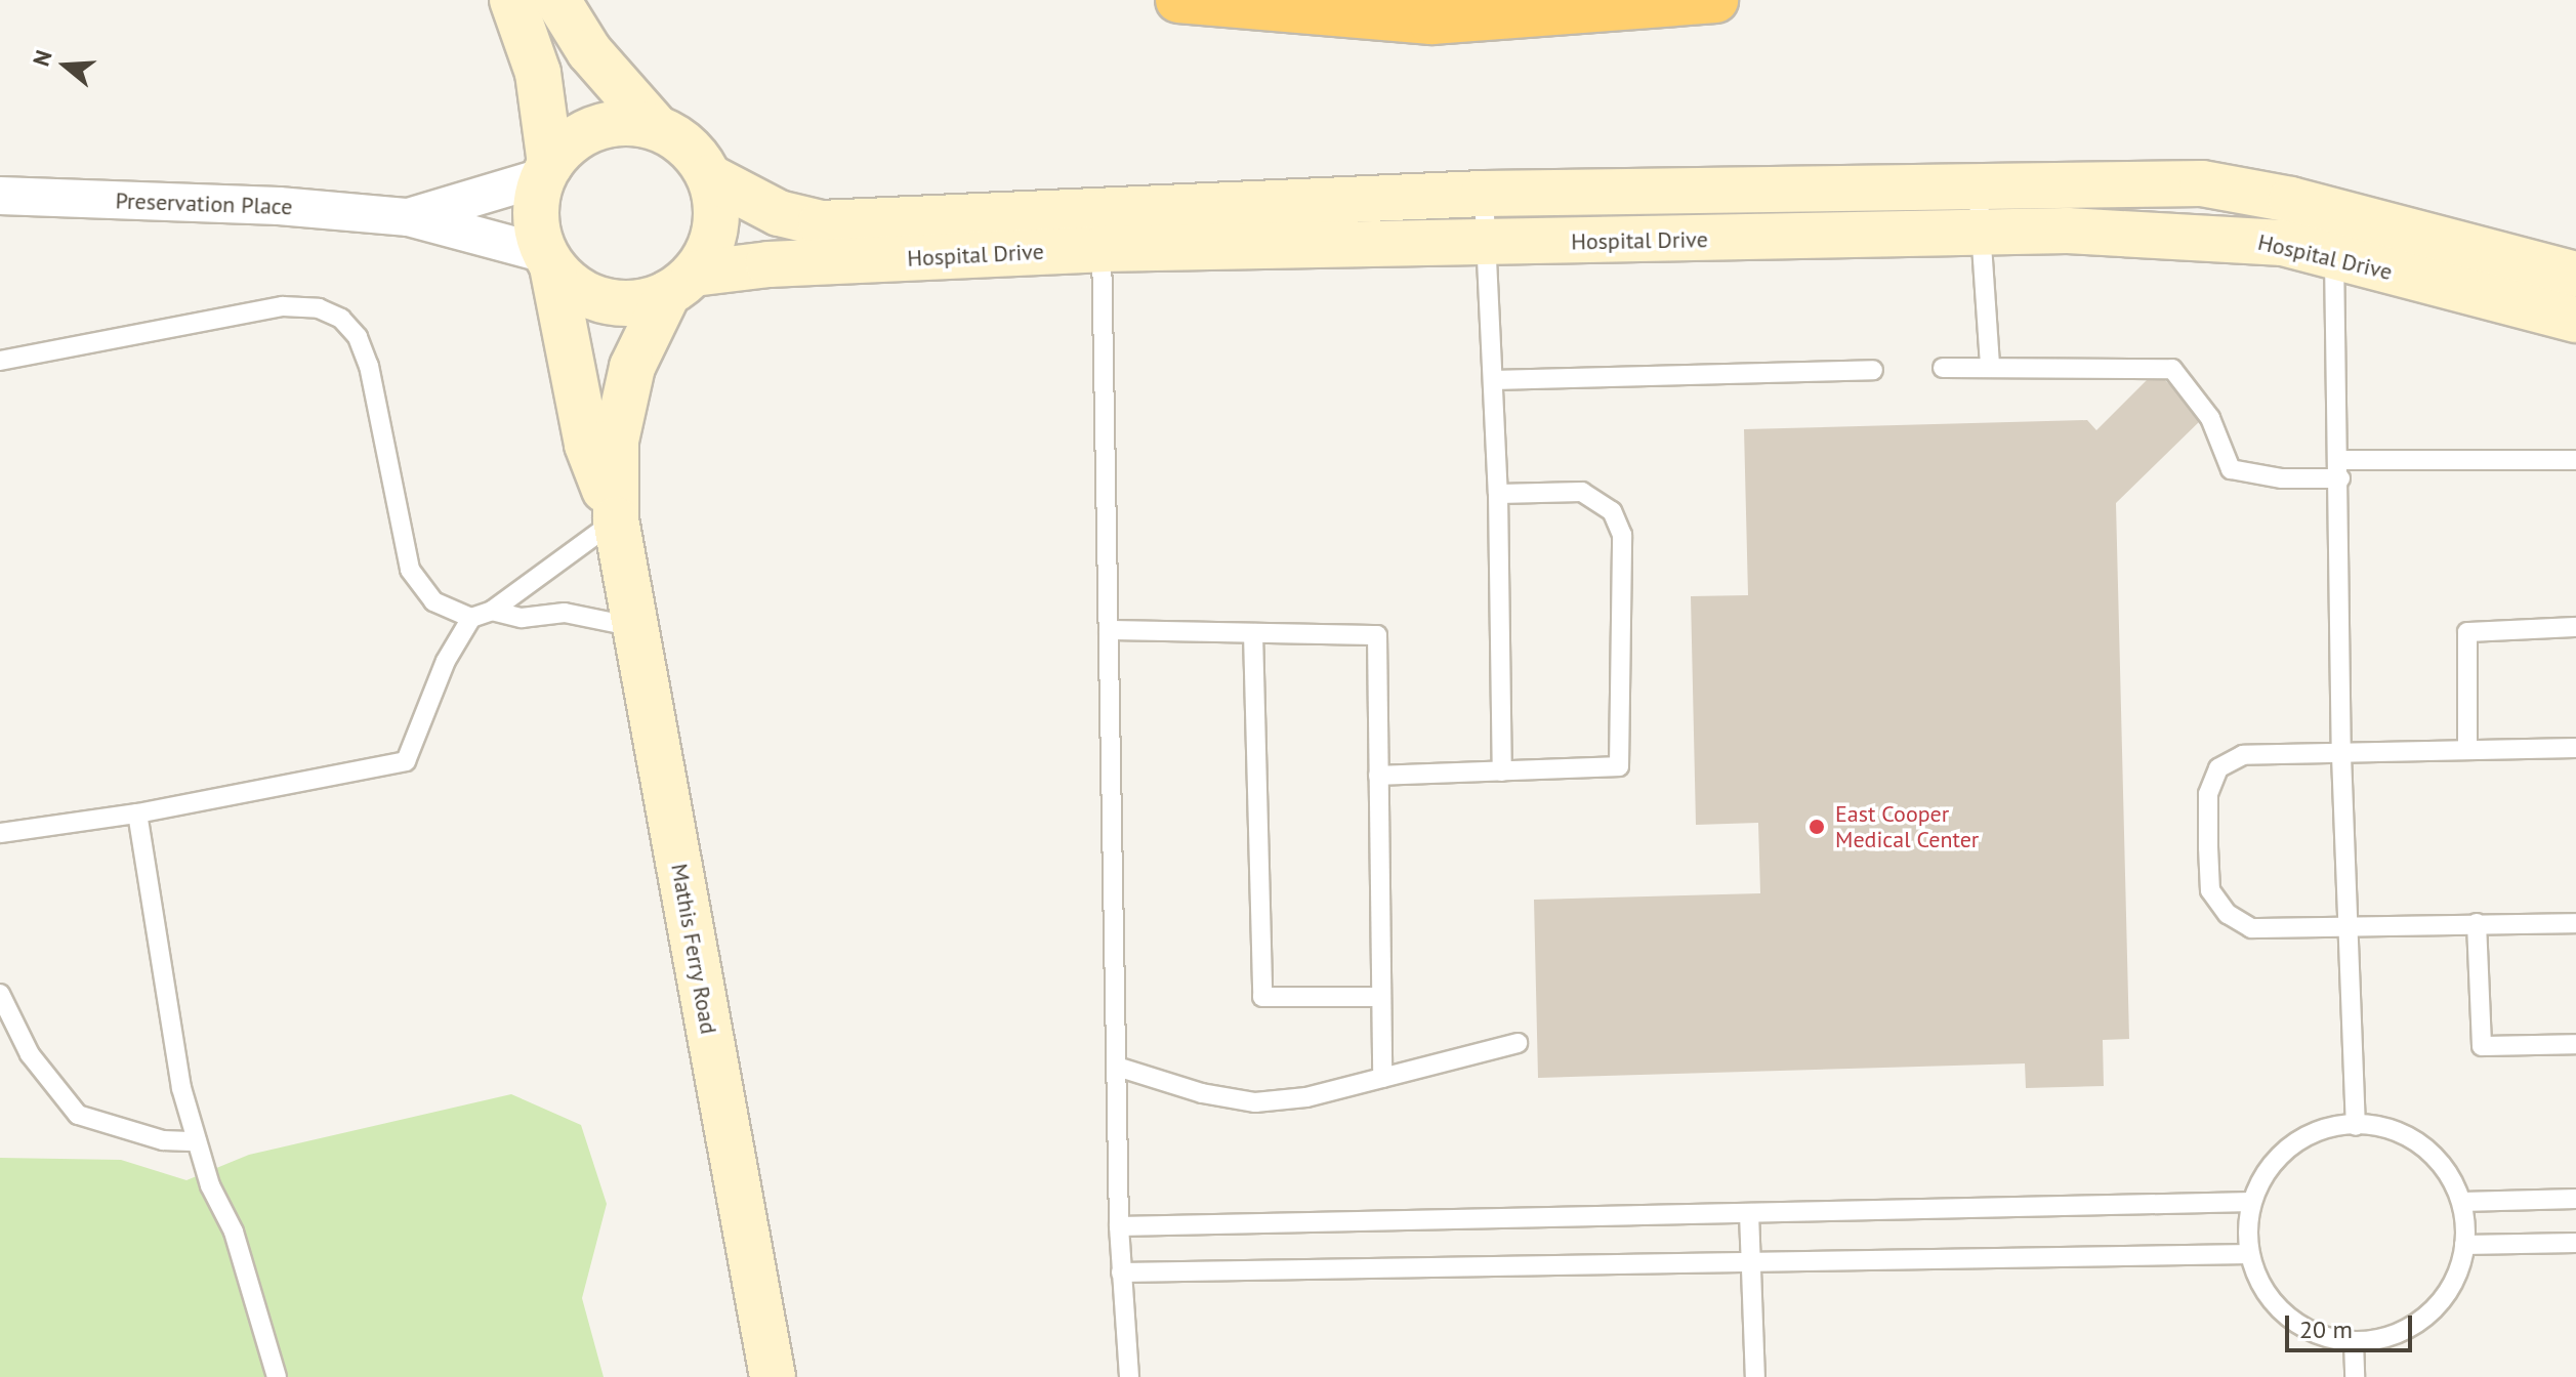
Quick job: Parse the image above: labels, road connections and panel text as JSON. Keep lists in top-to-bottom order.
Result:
{
  "streets": {
    "street": ["Preservation Place", "Hospital Drive", "Mathis Ferry Road"]
  },
  "crossings": [
    ["Preservation Place", "Hospital Drive"],
    ["Preservation Place", "Mathis Ferry Road"],
    ["Hospital Drive", "Mathis Ferry Road"]
  ],
  "places": ["East Cooper Medical Center"],
  "scale_bar": "20 m",
  "north": "left"
}
